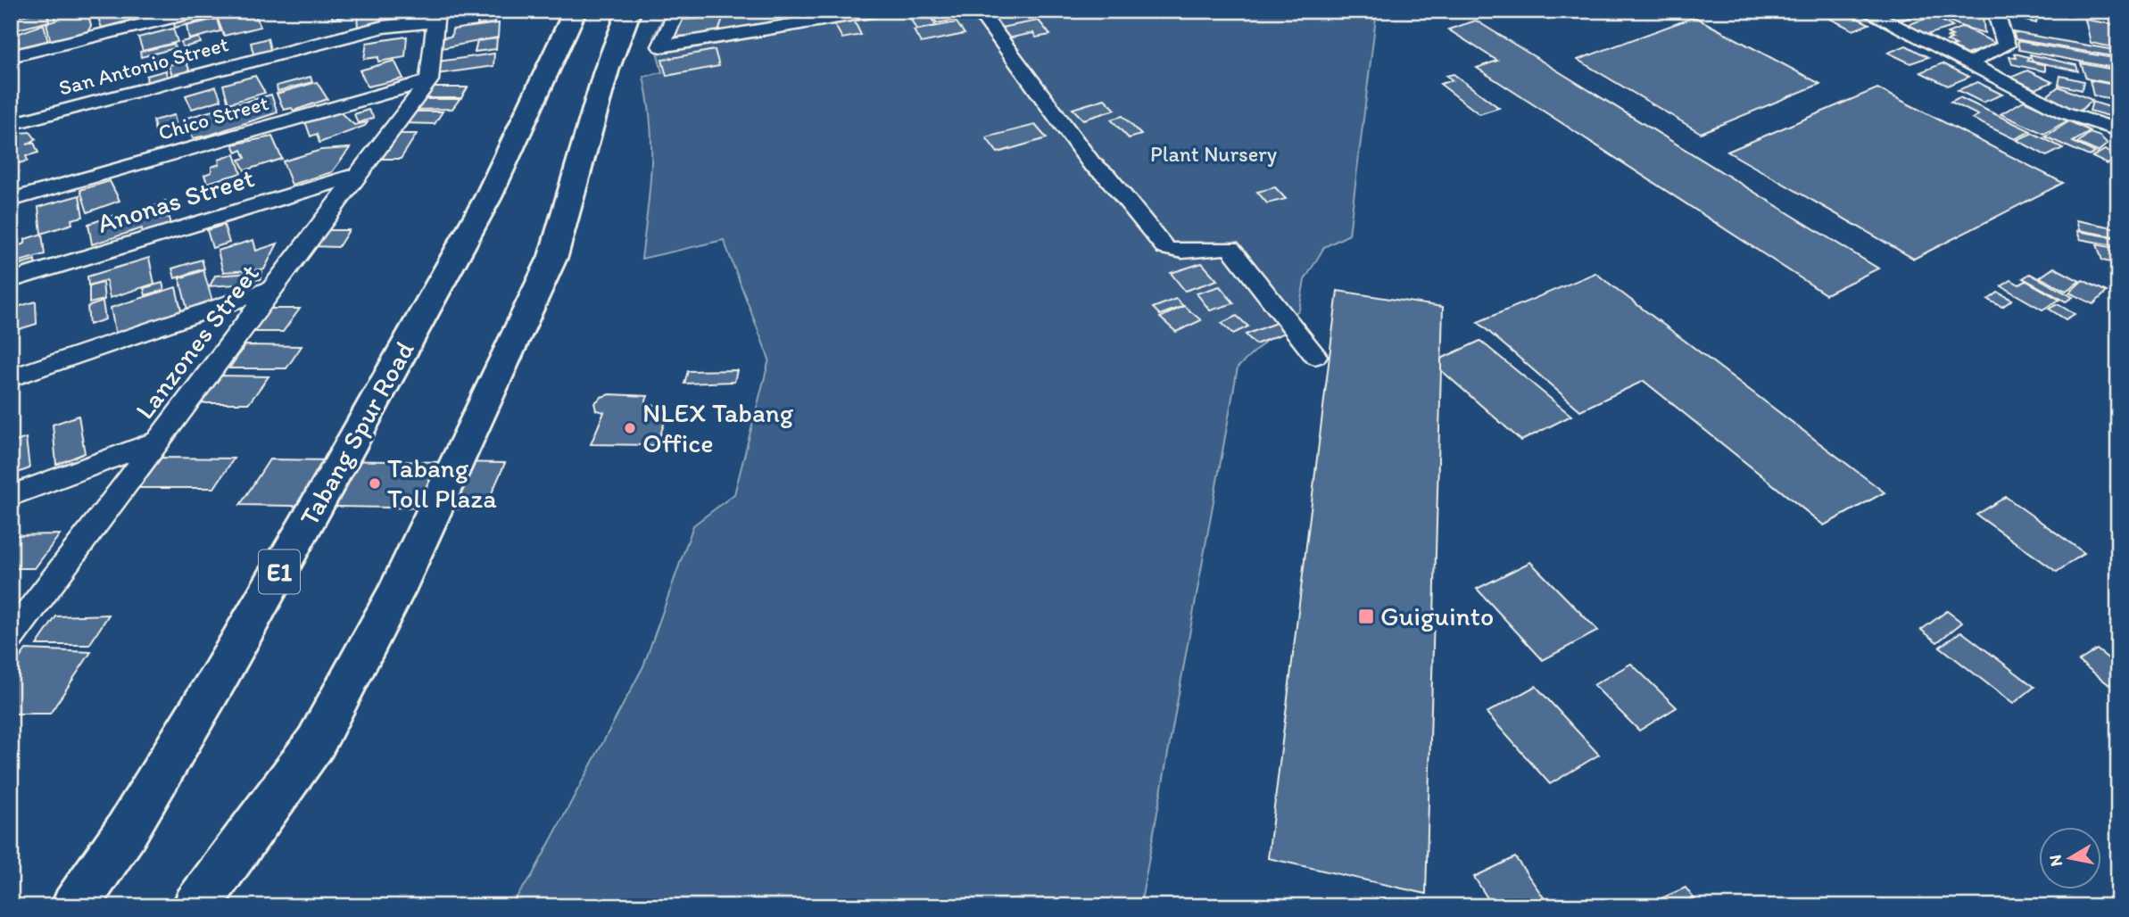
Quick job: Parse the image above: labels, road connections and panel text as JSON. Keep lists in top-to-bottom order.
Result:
{
  "streets": {
    "highway": ["Tabang Spur Road", "E1"],
    "street": [
      "San Antonio Street",
      "Chico Street",
      "Anonas Street",
      "Lanzones Street"
    ]
  },
  "crossings": [
    ["Chico Street", "Lanzones Street"],
    ["Anonas Street", "Lanzones Street"]
  ],
  "parks": ["Plant Nursery"],
  "places": {
    "other": ["NLEX Tabang Office", "Tabang Toll Plaza"],
    "transit": ["Guiguinto"]
  },
  "north": "left"
}
